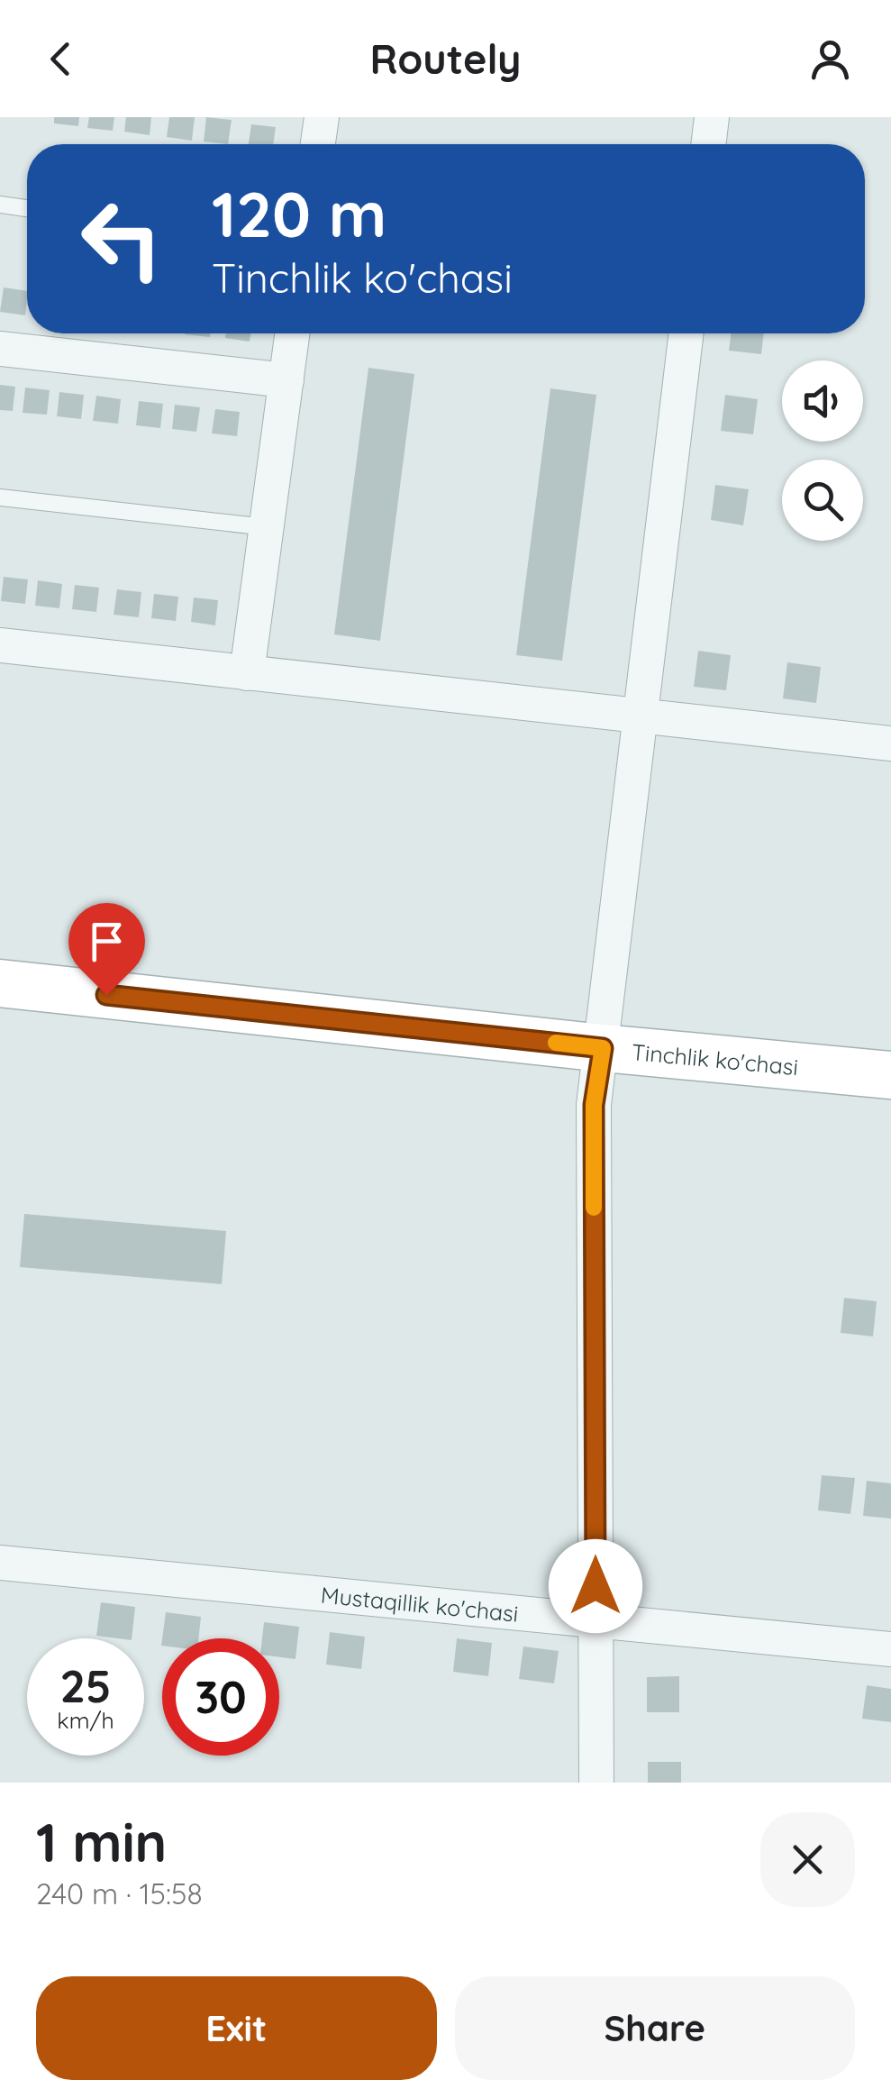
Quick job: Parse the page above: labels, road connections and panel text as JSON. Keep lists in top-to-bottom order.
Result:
{
  "streets": {
    "main road": ["Tinchlik ko'chasi"],
    "street": ["Mustaqillik ko'chasi"]
  },
  "page": {
    "header": "Routely",
    "turn": ["120 m", "Tinchlik ko'chasi"],
    "speed": "25 km/h",
    "limit": "30",
    "heading": ["1 min", "240 m · 15:58"],
    "buttons": ["Exit", "Share"]
  }
}
